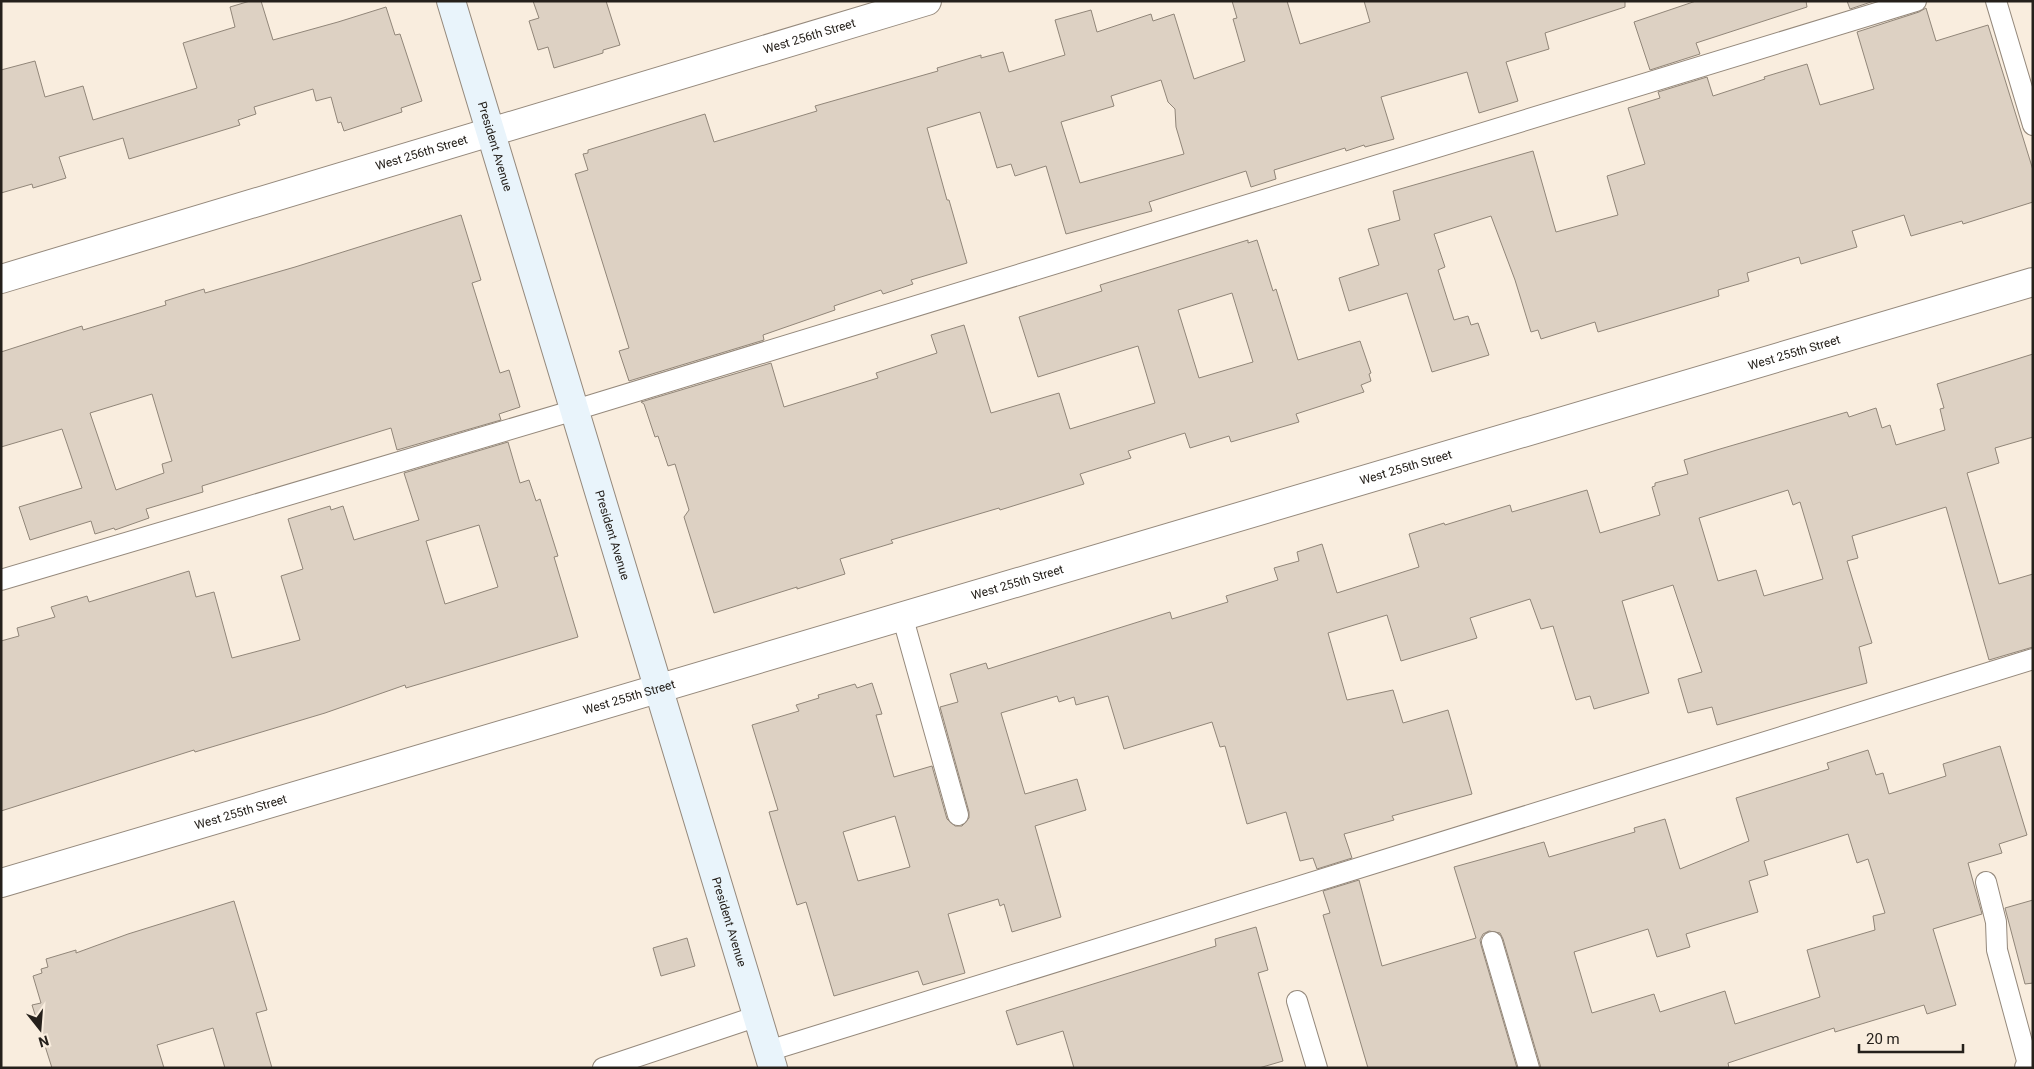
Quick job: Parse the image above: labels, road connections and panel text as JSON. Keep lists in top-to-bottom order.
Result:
{
  "streets": {
    "street": ["West 256th Street", "President Avenue", "West 255th Street"]
  },
  "crossings": [
    ["West 256th Street", "President Avenue"],
    ["President Avenue", "West 255th Street"]
  ],
  "scale_bar": "20 m",
  "north": "bottom"
}
